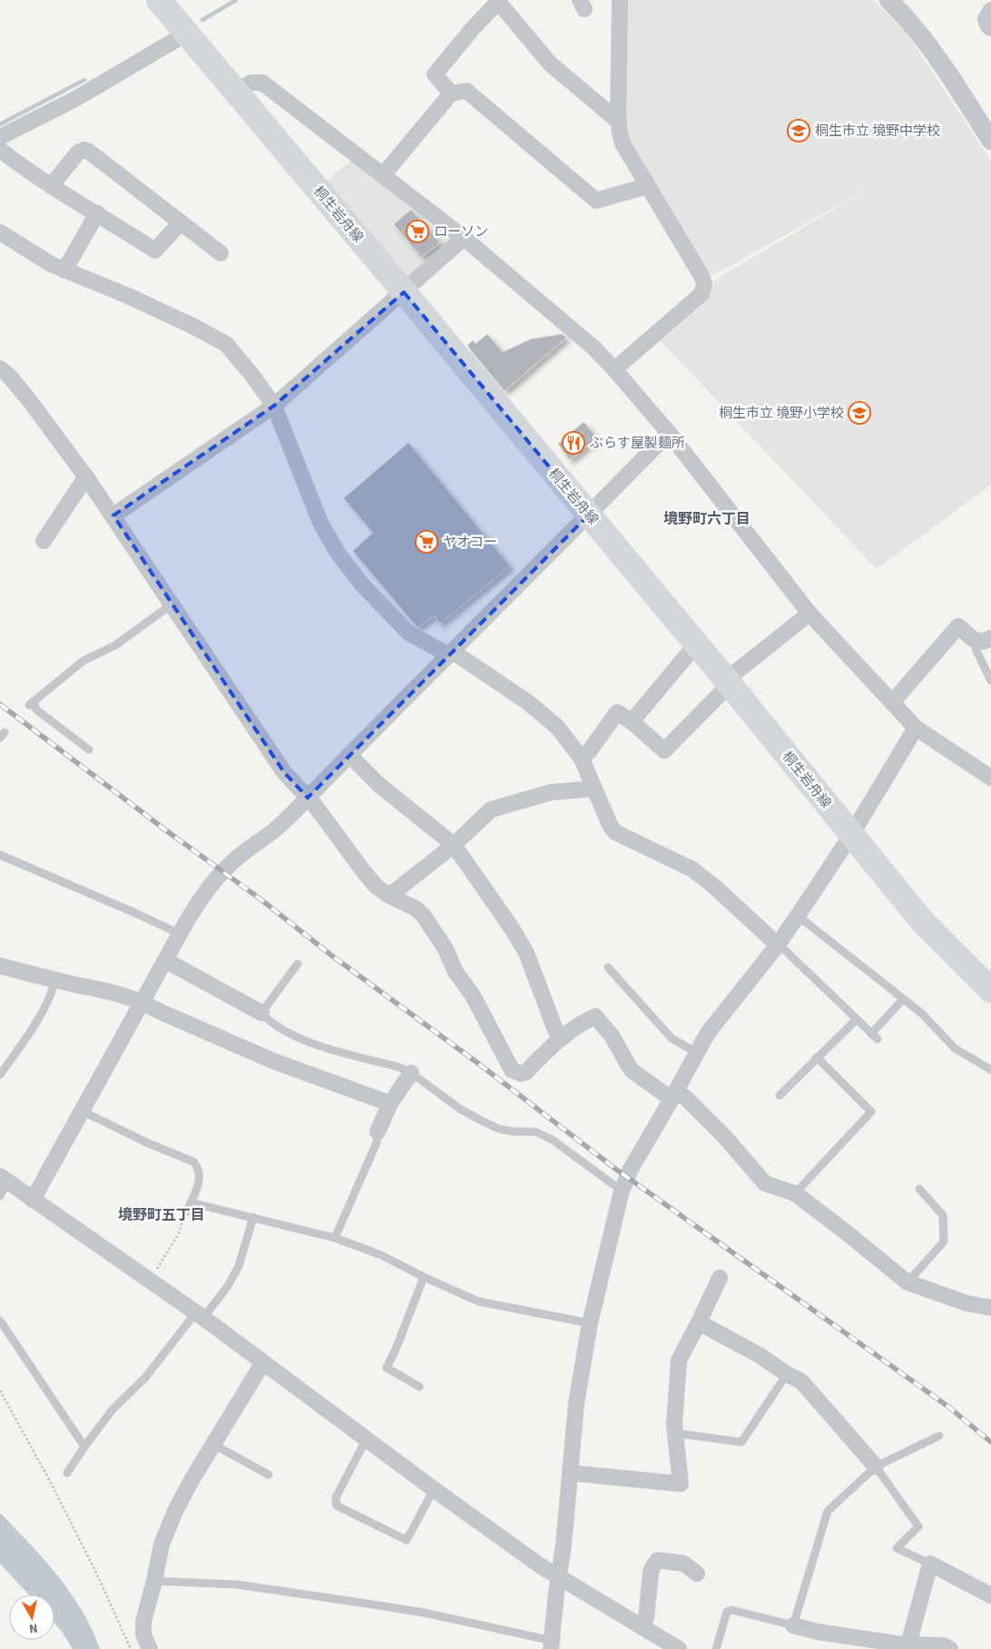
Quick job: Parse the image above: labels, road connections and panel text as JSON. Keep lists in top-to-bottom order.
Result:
{
  "streets": {
    "main road": ["桐生岩舟線"]
  },
  "districts": ["境野町六丁目", "境野町五丁目"],
  "places": {
    "school or university": ["桐生市立 境野中学校", "桐生市立 境野小学校"],
    "supermarket": ["ローソン", "ヤオコー"],
    "restaurant": ["ぶらす屋製麺所"]
  },
  "north": "bottom"
}
